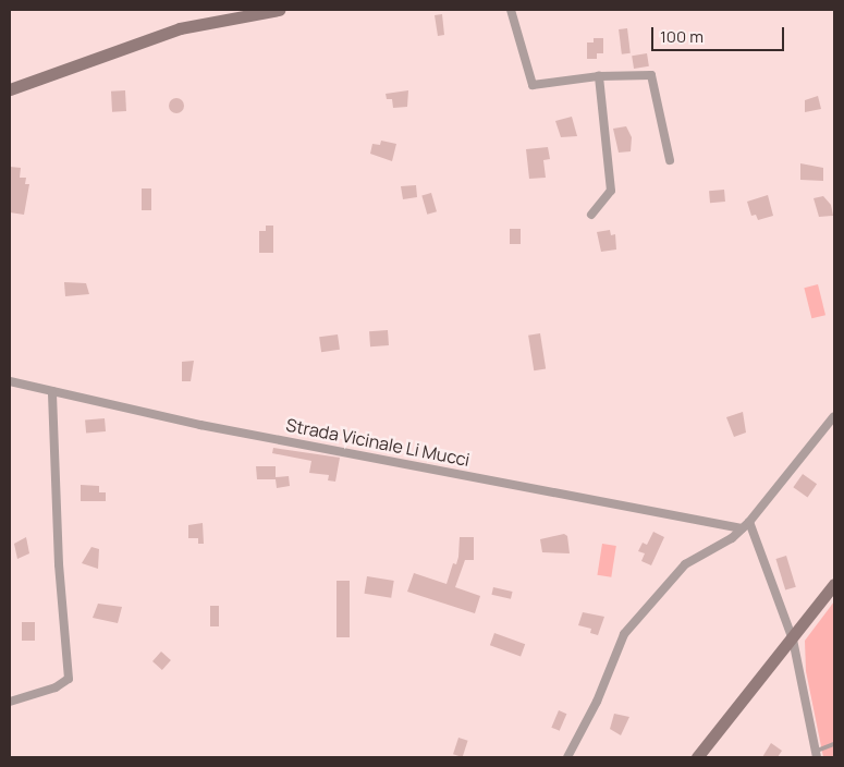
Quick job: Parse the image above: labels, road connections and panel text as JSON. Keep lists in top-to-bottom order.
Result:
{
  "streets": {
    "street": ["Strada Vicinale Li Mucci"]
  },
  "scale_bar": "100 m"
}
